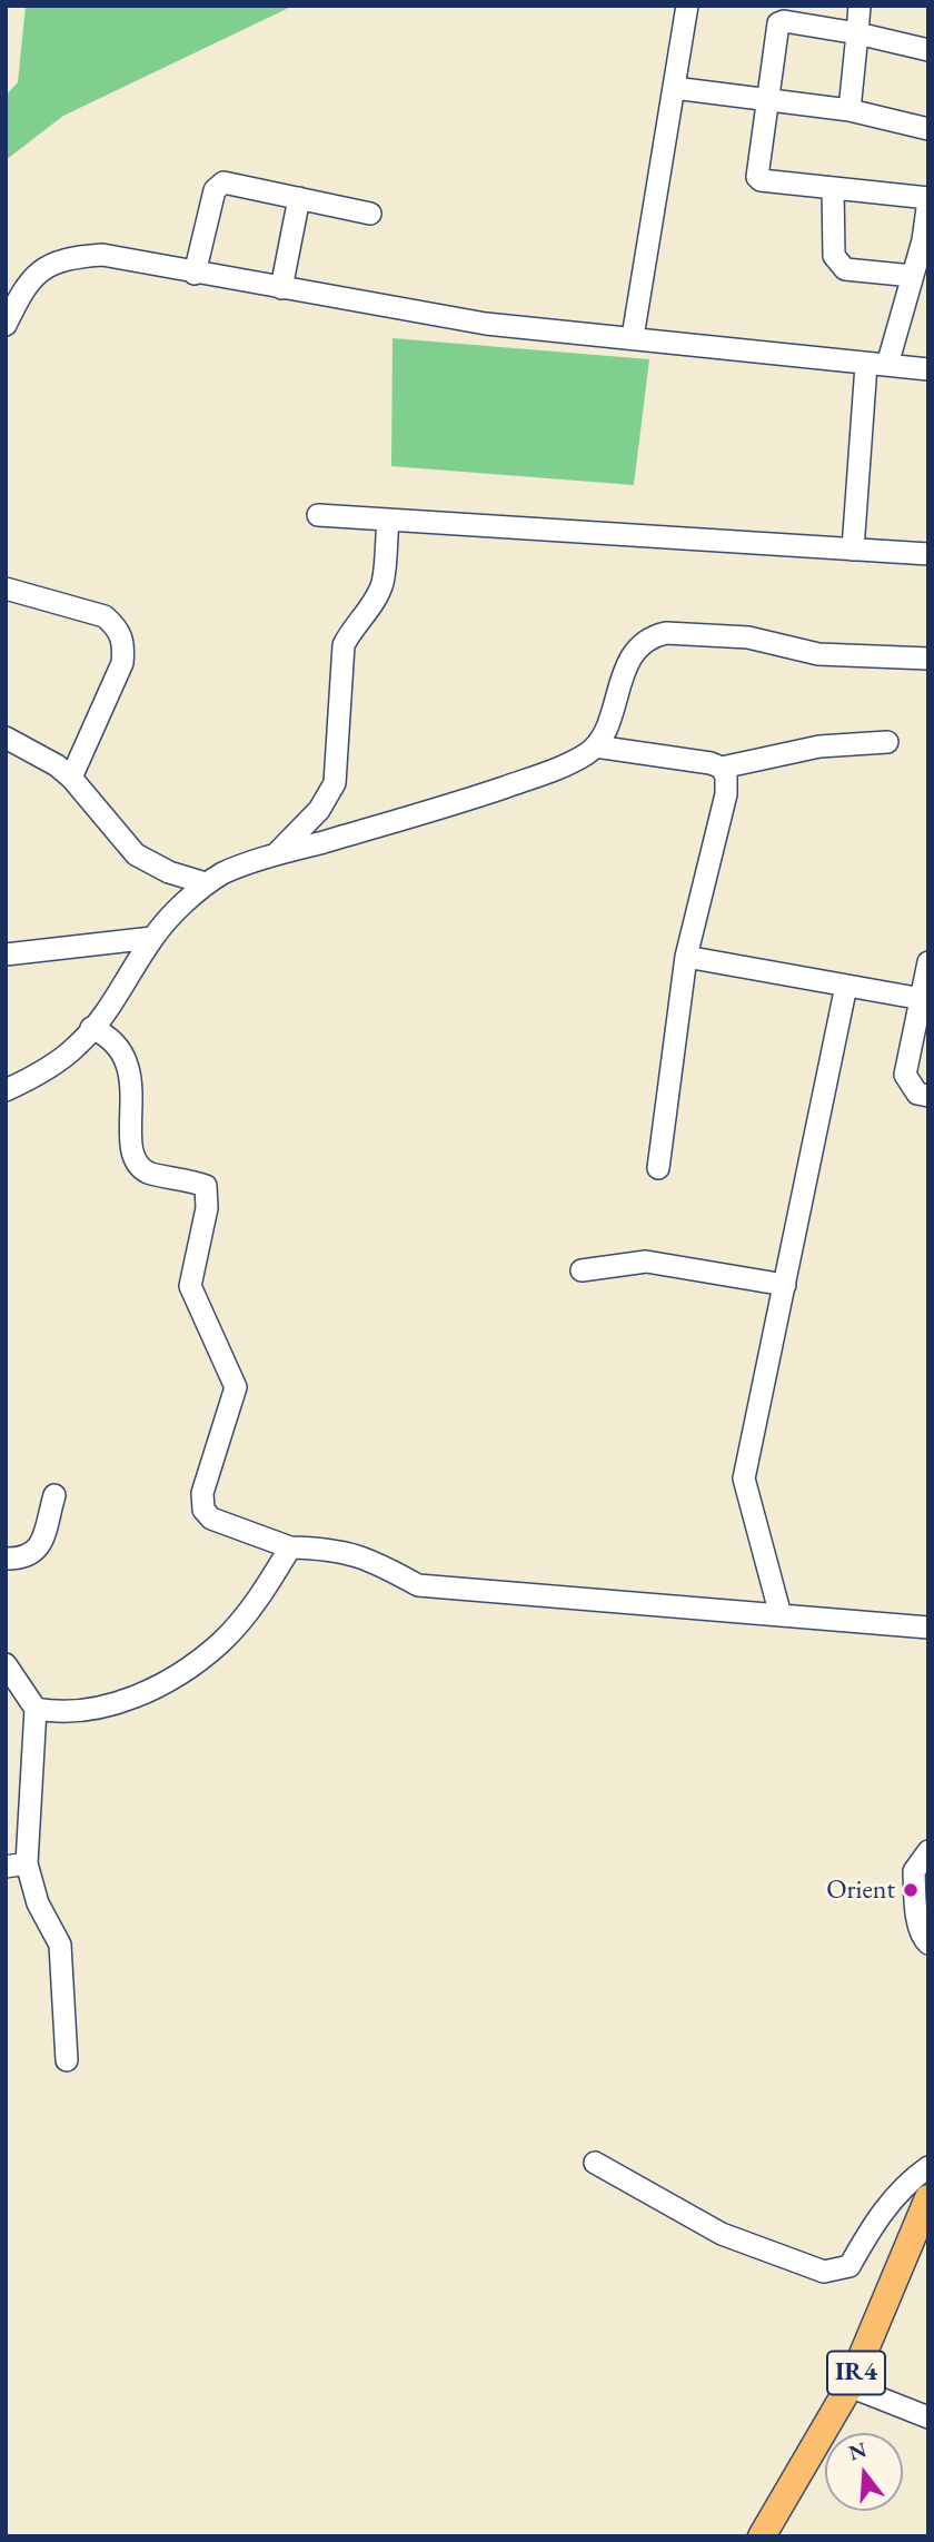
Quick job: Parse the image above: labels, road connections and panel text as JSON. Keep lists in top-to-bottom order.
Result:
{
  "streets": {
    "main road": ["IR4"]
  },
  "places": ["Orient"],
  "north": "top"
}
